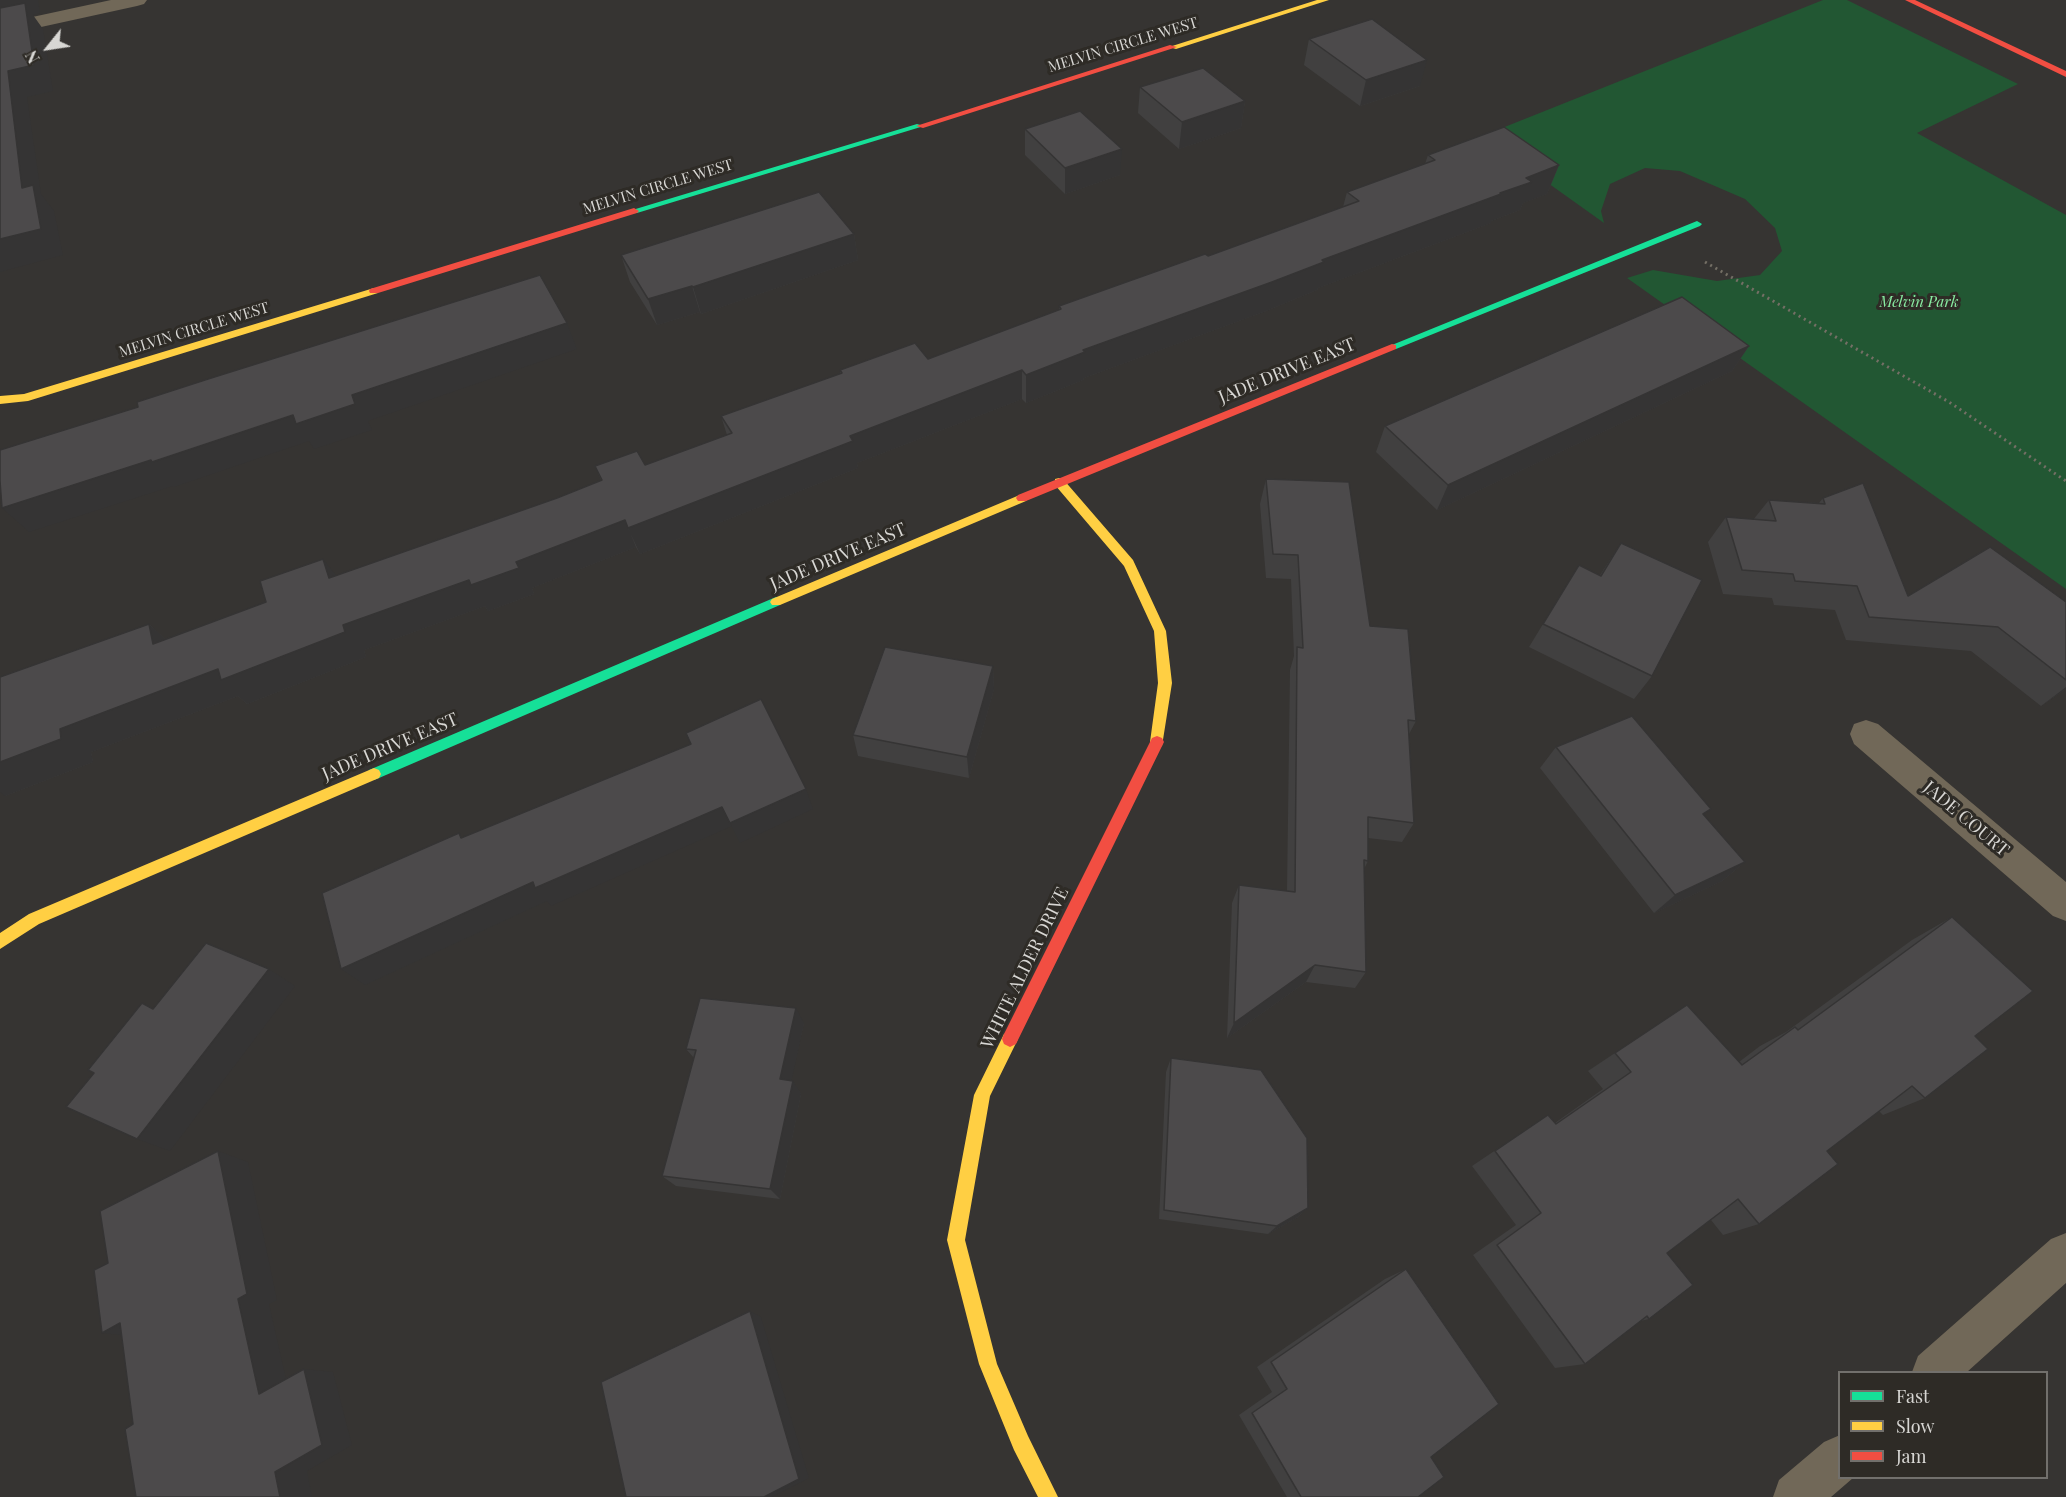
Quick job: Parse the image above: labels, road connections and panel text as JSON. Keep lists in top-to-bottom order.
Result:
{
  "streets": {
    "street": [
      "MELVIN CIRCLE WEST",
      "JADE DRIVE EAST",
      "JADE COURT",
      "WHITE ALDER DRIVE"
    ]
  },
  "crossings": [
    ["JADE DRIVE EAST", "WHITE ALDER DRIVE"]
  ],
  "parks": ["Melvin Park"],
  "legend": ["Fast", "Slow", "Jam"],
  "north": "bottom left"
}
